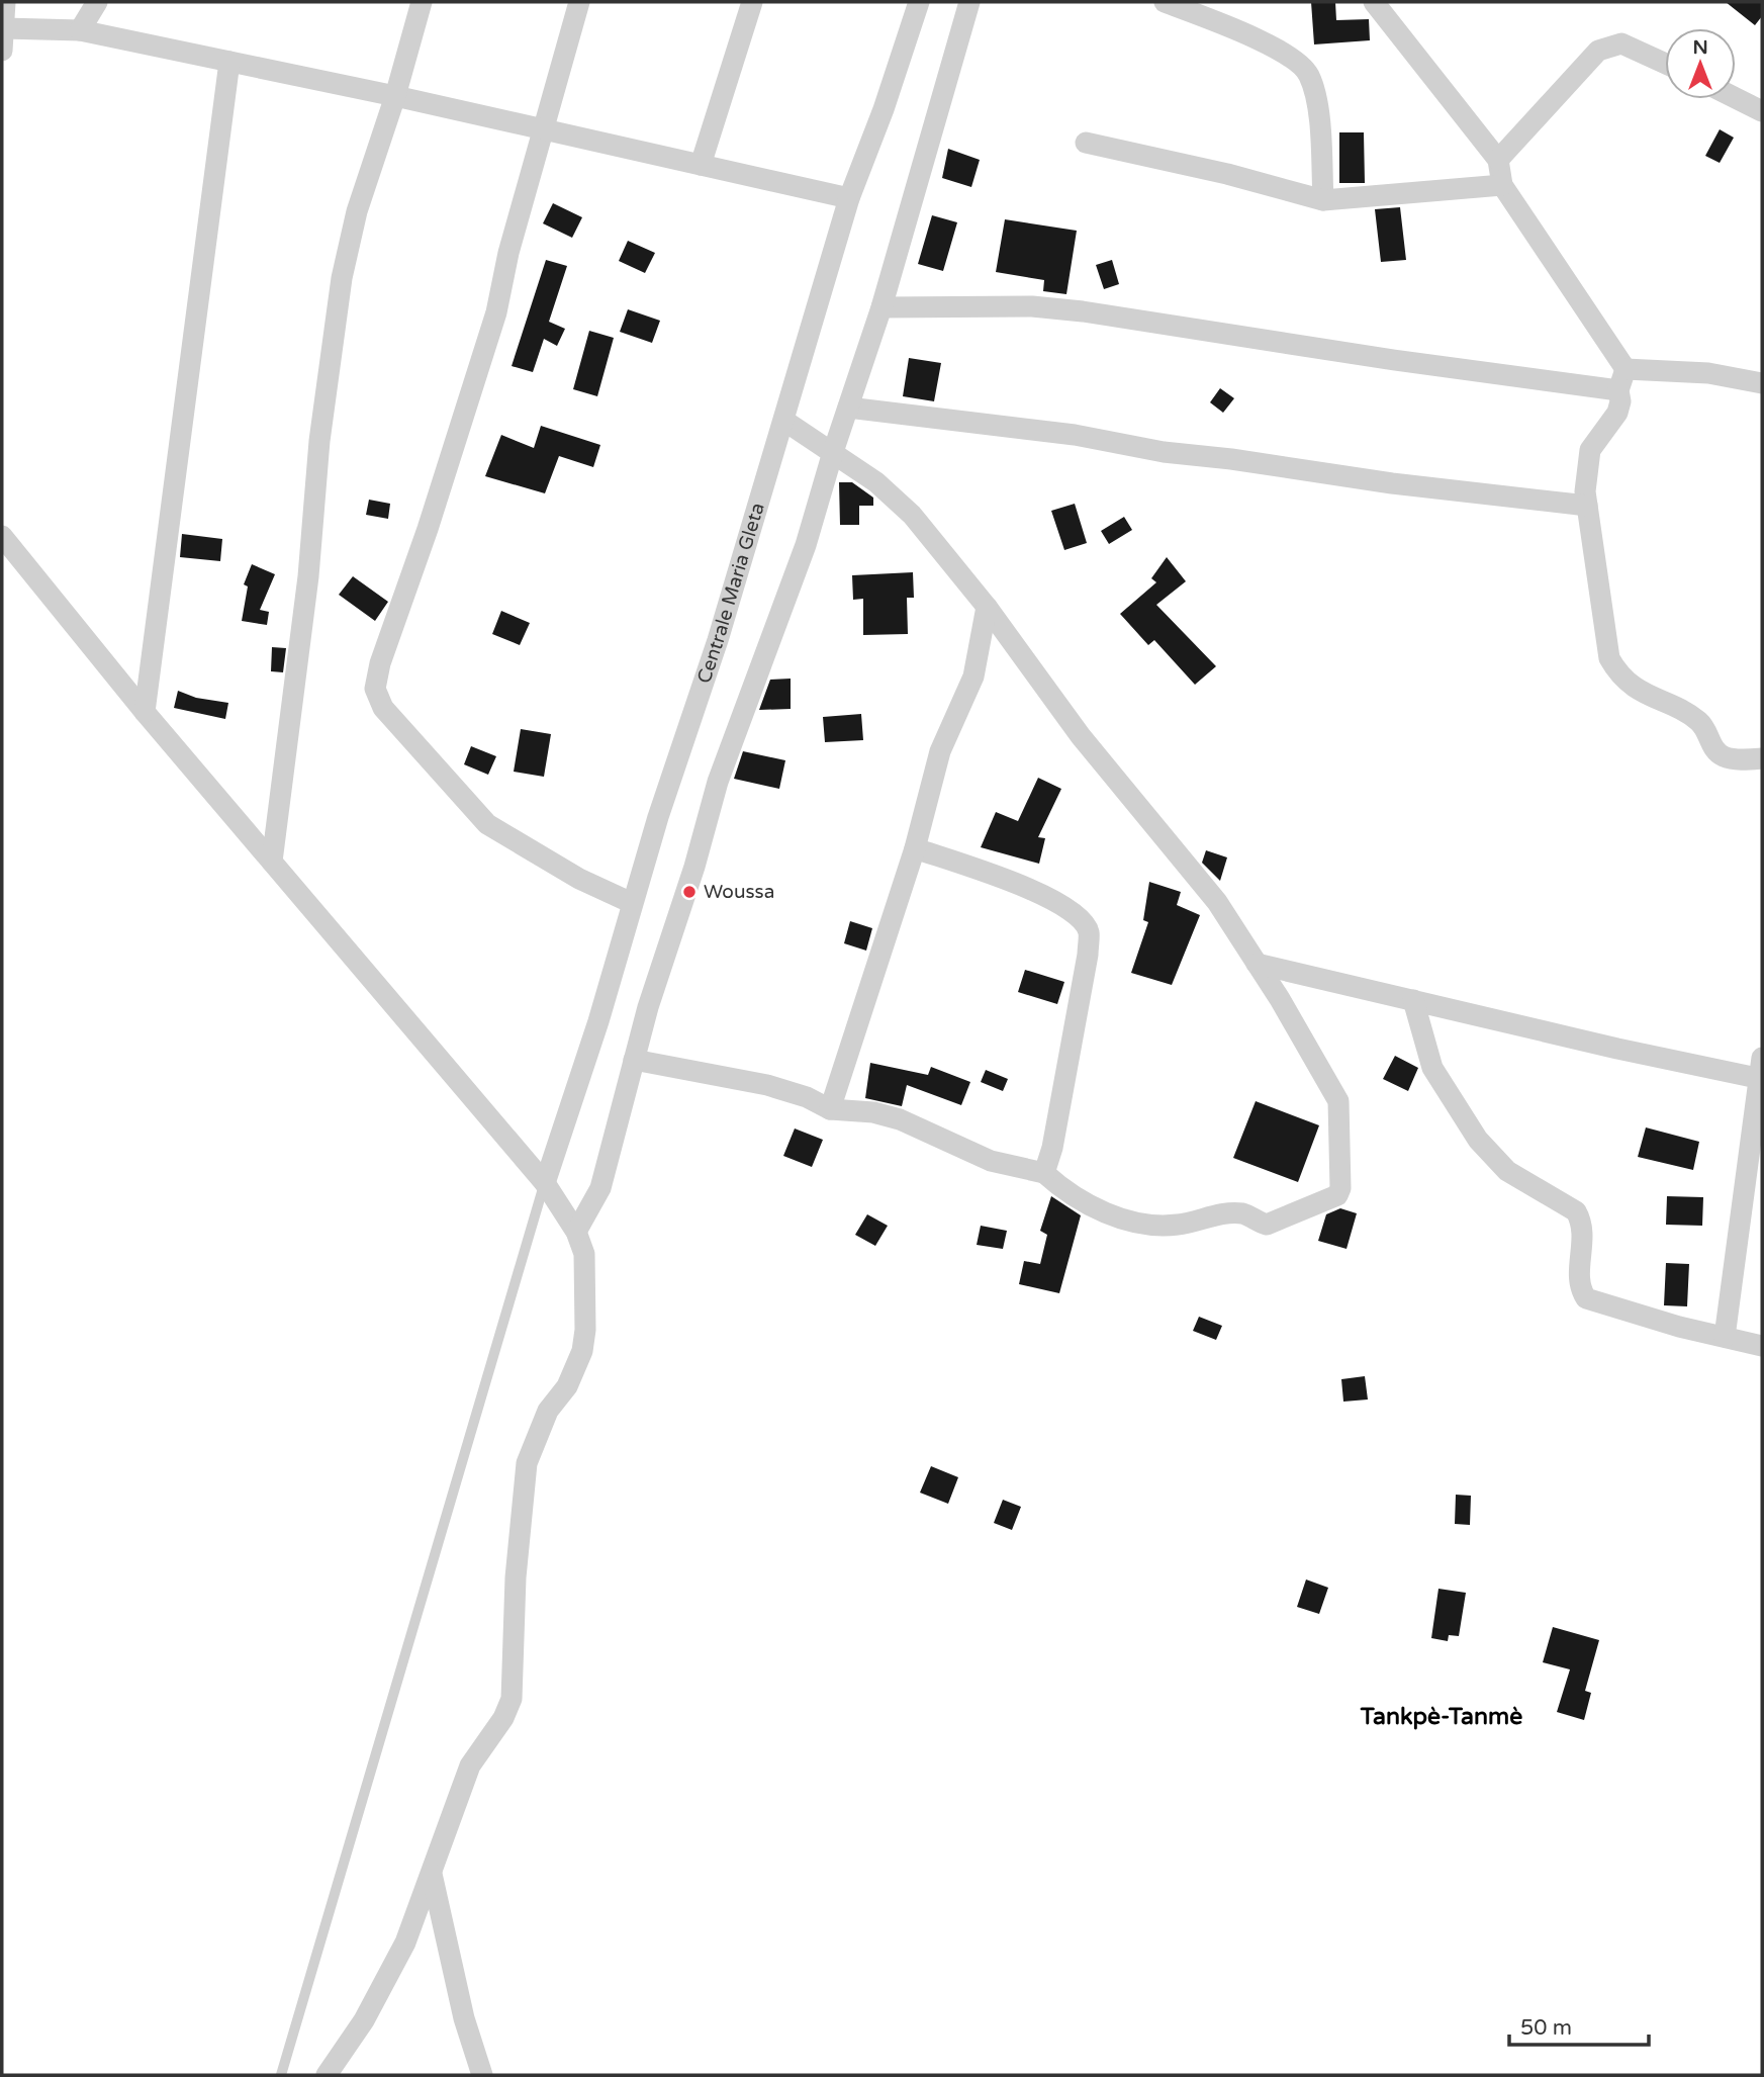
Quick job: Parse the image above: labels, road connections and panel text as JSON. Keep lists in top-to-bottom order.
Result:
{
  "streets": {
    "street": ["Centrale Maria Gleta"]
  },
  "districts": ["Tankpè-Tanmè"],
  "places": ["Woussa"],
  "scale_bar": "50 m",
  "north": "top"
}
